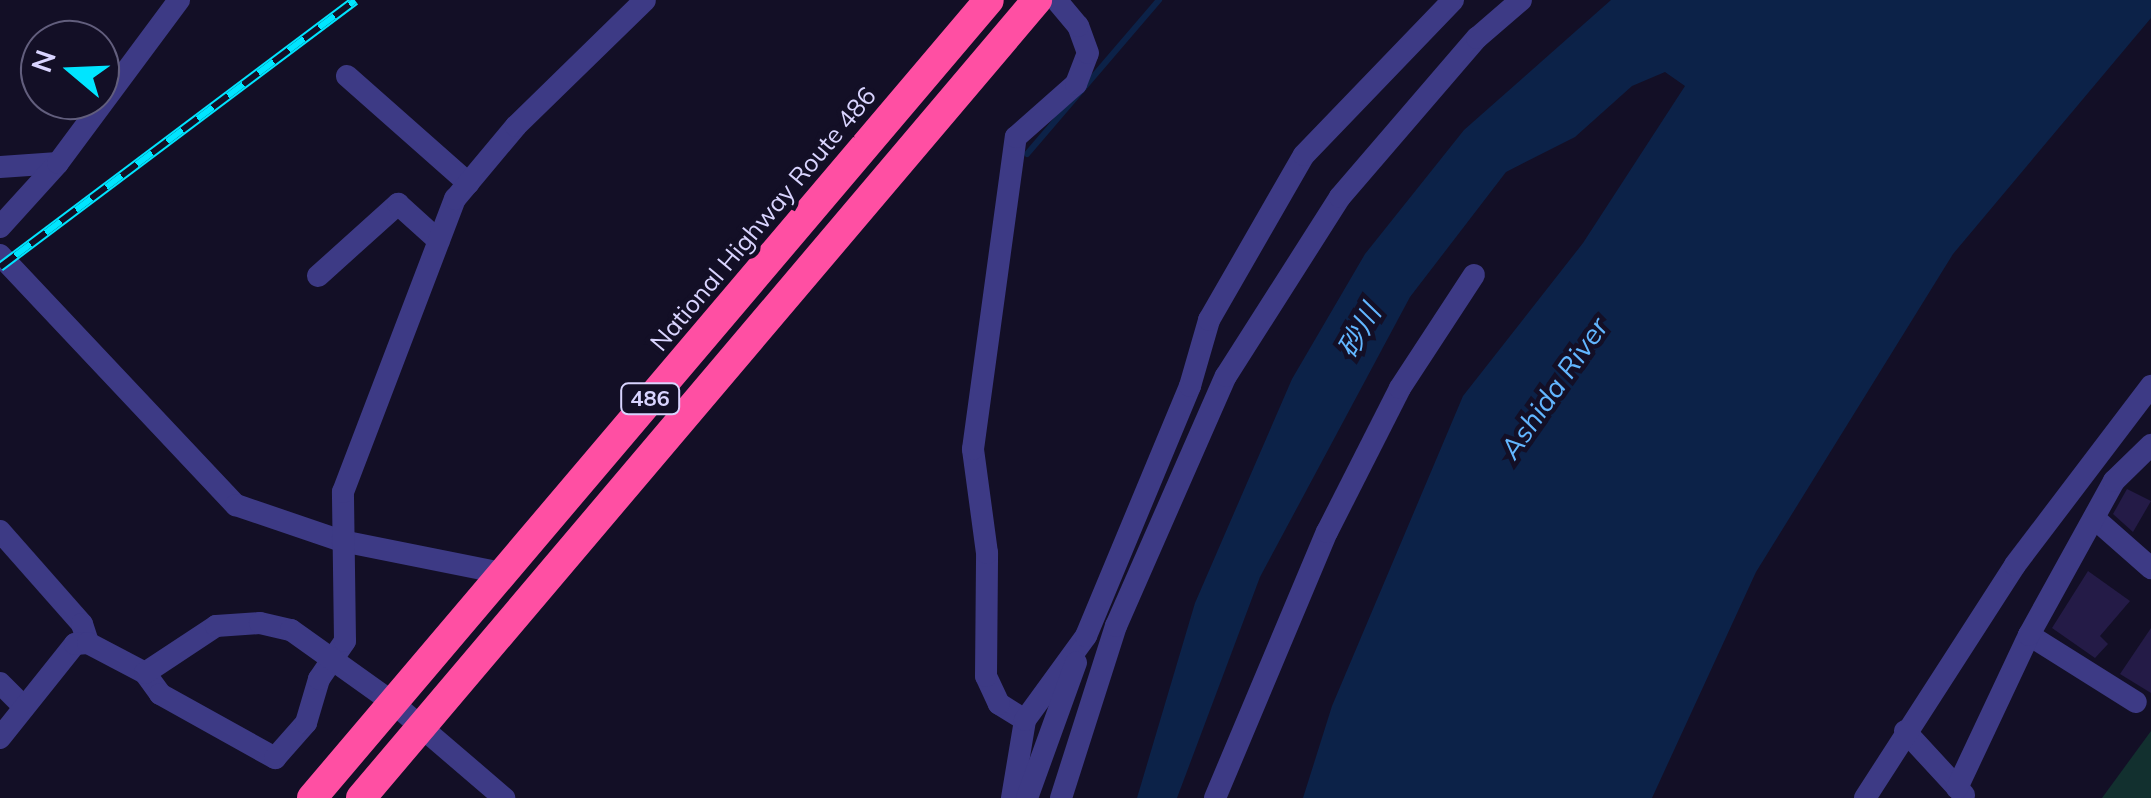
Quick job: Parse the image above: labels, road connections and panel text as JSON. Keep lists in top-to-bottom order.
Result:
{
  "streets": {
    "highway": ["National Highway Route 486", "486"]
  },
  "water": ["砂川", "Ashida River"],
  "north": "left"
}
